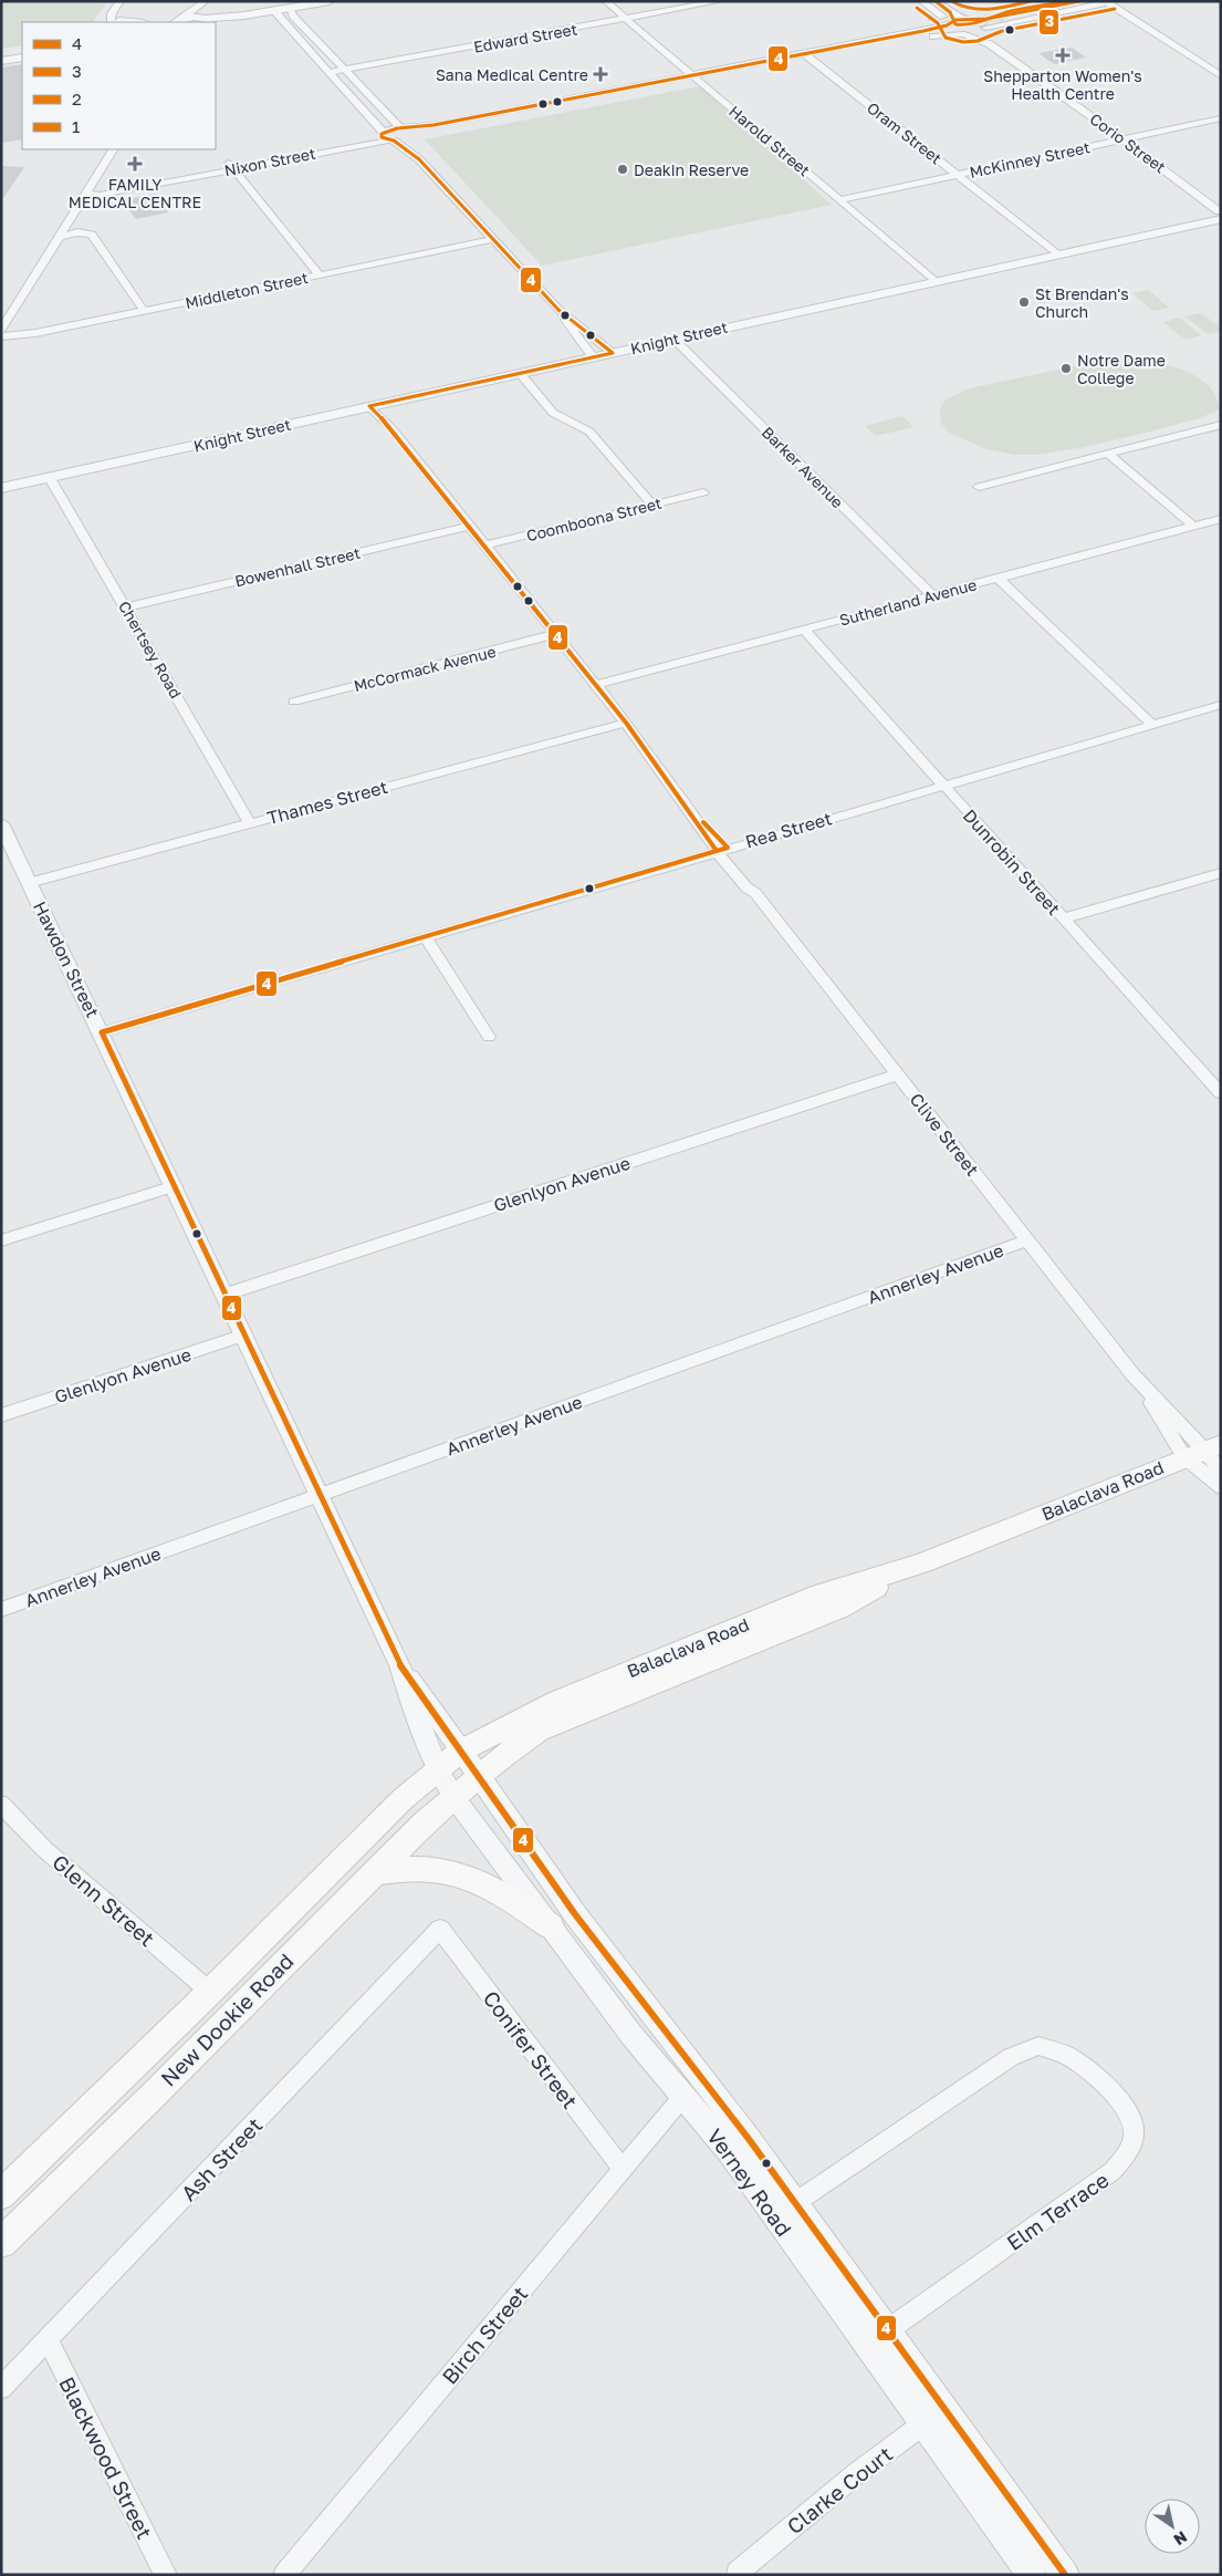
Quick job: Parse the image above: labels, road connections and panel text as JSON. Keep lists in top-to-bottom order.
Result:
{
  "streets": {
    "main road": ["Balaclava Road", "New Dookie Road"],
    "street": [
      "Edward Street",
      "Oram Street",
      "Harold Street",
      "Corio Street",
      "McKinney Street",
      "Nixon Street",
      "Middleton Street",
      "Knight Street",
      "Barker Avenue",
      "Coomboona Street",
      "Bowenhall Street",
      "Sutherland Avenue",
      "Chertsey Road",
      "McCormack Avenue",
      "Thames Street",
      "Rea Street",
      "Dunrobin Street",
      "Hawdon Street",
      "Clive Street",
      "Glenlyon Avenue",
      "Annerley Avenue",
      "Glenn Street",
      "Conifer Street",
      "Ash Street",
      "Verney Road",
      "Elm Terrace",
      "Birch Street",
      "Blackwood Street",
      "Clarke Court"
    ]
  },
  "crossings": [
    ["Edward Street", "Harold Street"],
    ["Oram Street", "McKinney Street"],
    ["Oram Street", "Knight Street"],
    ["Harold Street", "McKinney Street"],
    ["Harold Street", "Knight Street"],
    ["Corio Street", "McKinney Street"],
    ["Corio Street", "Knight Street"],
    ["Knight Street", "Barker Avenue"],
    ["Knight Street", "Chertsey Road"],
    ["Knight Street", "Clive Street"],
    ["Barker Avenue", "Sutherland Avenue"],
    ["Coomboona Street", "Clive Street"],
    ["Bowenhall Street", "Chertsey Road"],
    ["Bowenhall Street", "Clive Street"],
    ["Sutherland Avenue", "Dunrobin Street"],
    ["Sutherland Avenue", "Clive Street"],
    ["Chertsey Road", "Thames Street"],
    ["McCormack Avenue", "Clive Street"],
    ["Thames Street", "Hawdon Street"],
    ["Thames Street", "Clive Street"],
    ["Rea Street", "Dunrobin Street"],
    ["Rea Street", "Hawdon Street"],
    ["Rea Street", "Clive Street"],
    ["Hawdon Street", "Glenlyon Avenue"],
    ["Hawdon Street", "Annerley Avenue"],
    ["Hawdon Street", "Balaclava Road"],
    ["Hawdon Street", "New Dookie Road"],
    ["Hawdon Street", "Verney Road"],
    ["Clive Street", "Glenlyon Avenue"],
    ["Clive Street", "Annerley Avenue"],
    ["Clive Street", "Balaclava Road"],
    ["Balaclava Road", "New Dookie Road"],
    ["Balaclava Road", "Verney Road"],
    ["Glenn Street", "New Dookie Road"],
    ["New Dookie Road", "Verney Road"],
    ["Conifer Street", "Ash Street"],
    ["Conifer Street", "Birch Street"],
    ["Ash Street", "Blackwood Street"],
    ["Verney Road", "Elm Terrace"],
    ["Verney Road", "Birch Street"],
    ["Verney Road", "Clarke Court"]
  ],
  "places": {
    "health": ["Shepparton Women's Health Centre", "Sana Medical Centre", "FAMILY MEDICAL CENTRE"],
    "other": ["Deakin Reserve", "St Brendan's Church", "Notre Dame College"]
  },
  "lines": [
    "transit line 4",
    "transit line 2",
    "transit line 1",
    "transit line 3"
  ],
  "legend": [
    "4",
    "3",
    "2",
    "1"
  ],
  "north": "bottom right"
}
